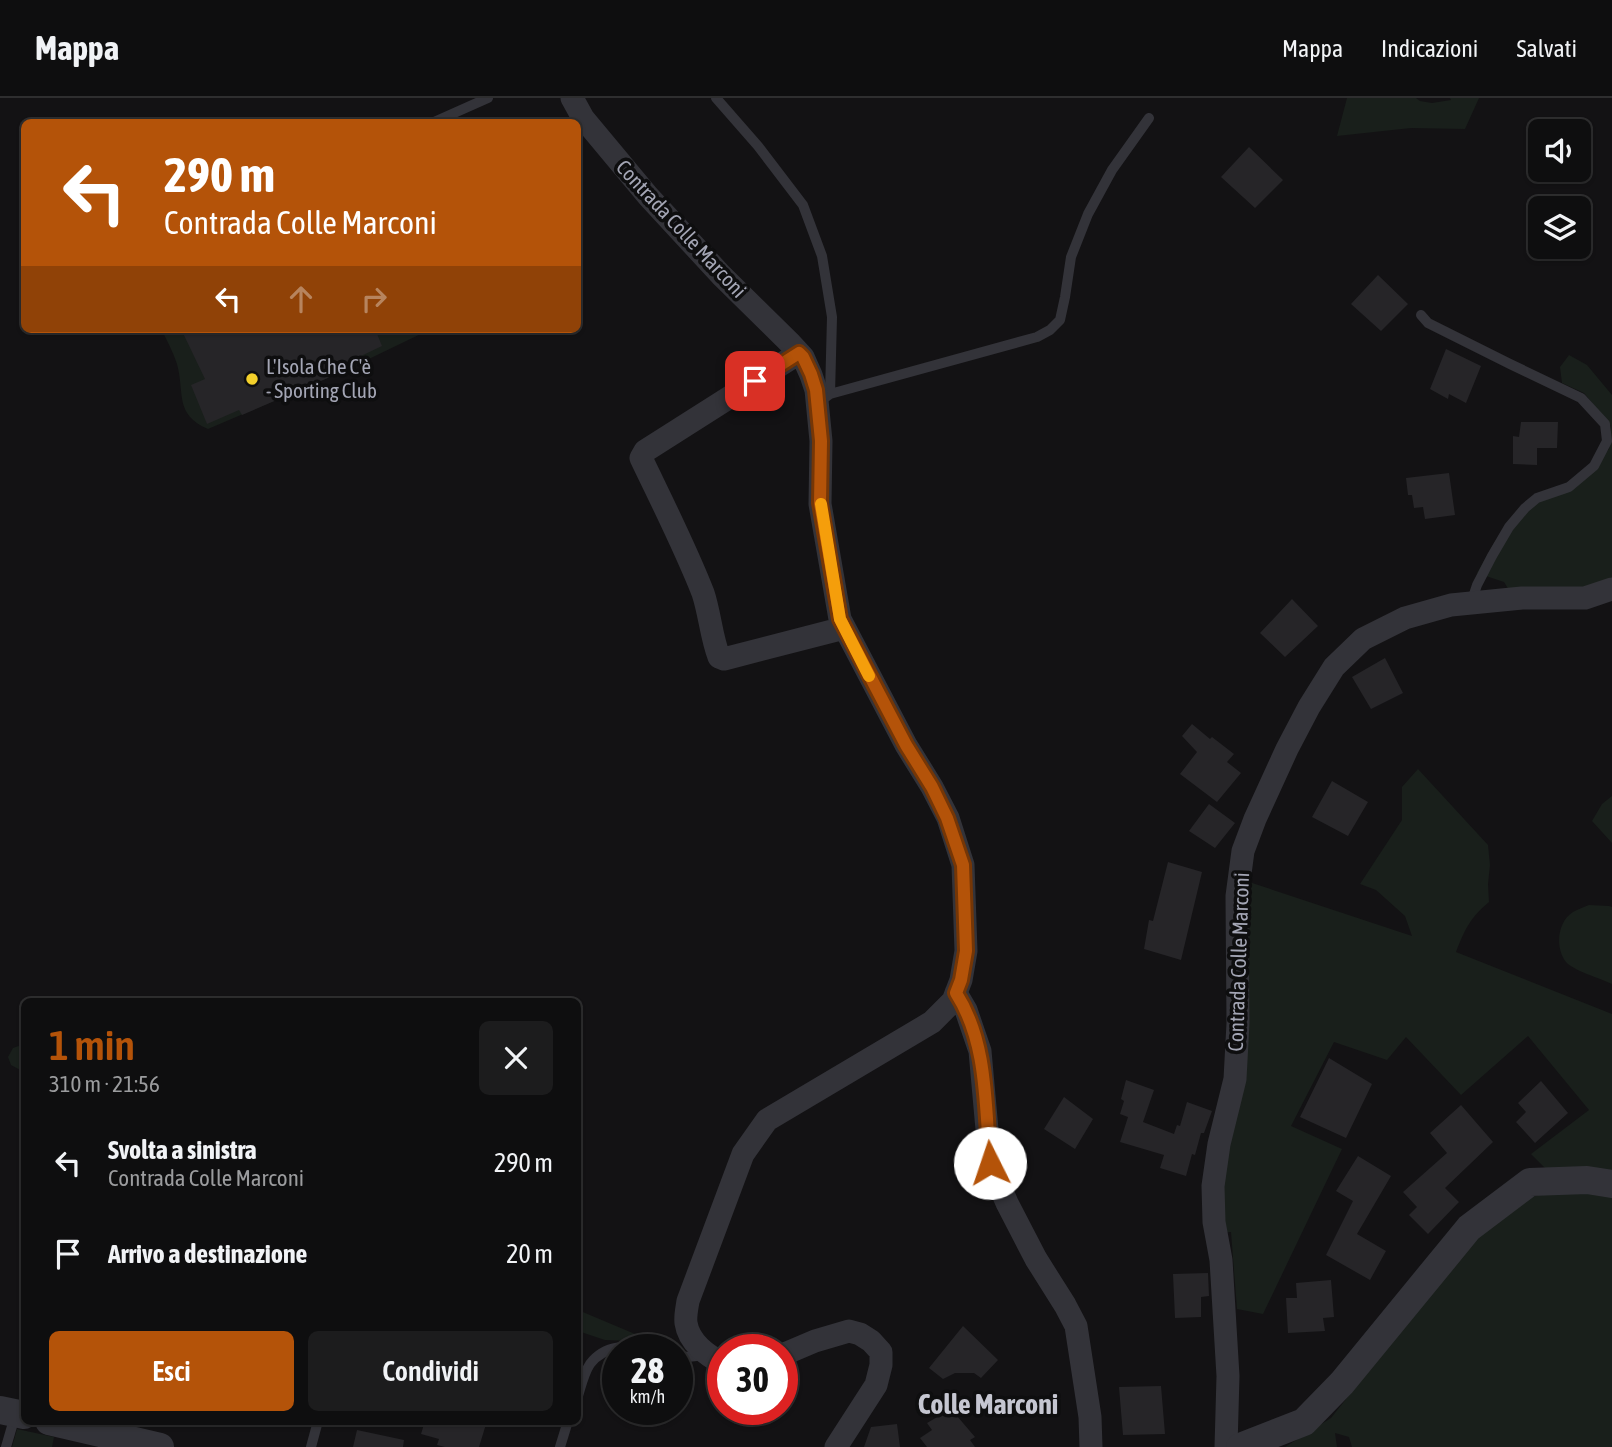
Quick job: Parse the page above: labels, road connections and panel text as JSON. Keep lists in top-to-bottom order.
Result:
{
  "streets": {
    "street": ["Contrada Colle Marconi"]
  },
  "districts": ["Colle Marconi"],
  "places": ["L'Isola Che C'è - Sporting Club"],
  "page": {
    "header": "Mappa",
    "nav": ["Mappa", "Indicazioni", "Salvati"],
    "turn": ["290 m", "Contrada Colle Marconi"],
    "heading": ["1 min", "310 m · 21:56"],
    "list": [
      {
        "name": "Svolta a sinistra",
        "note": "Contrada Colle Marconi",
        "value": "290 m"
      },
      {
        "name": "Arrivo a destinazione",
        "value": "20 m"
      }
    ],
    "buttons": ["Esci", "Condividi"],
    "speed": "28 km/h",
    "limit": "30"
  }
}
